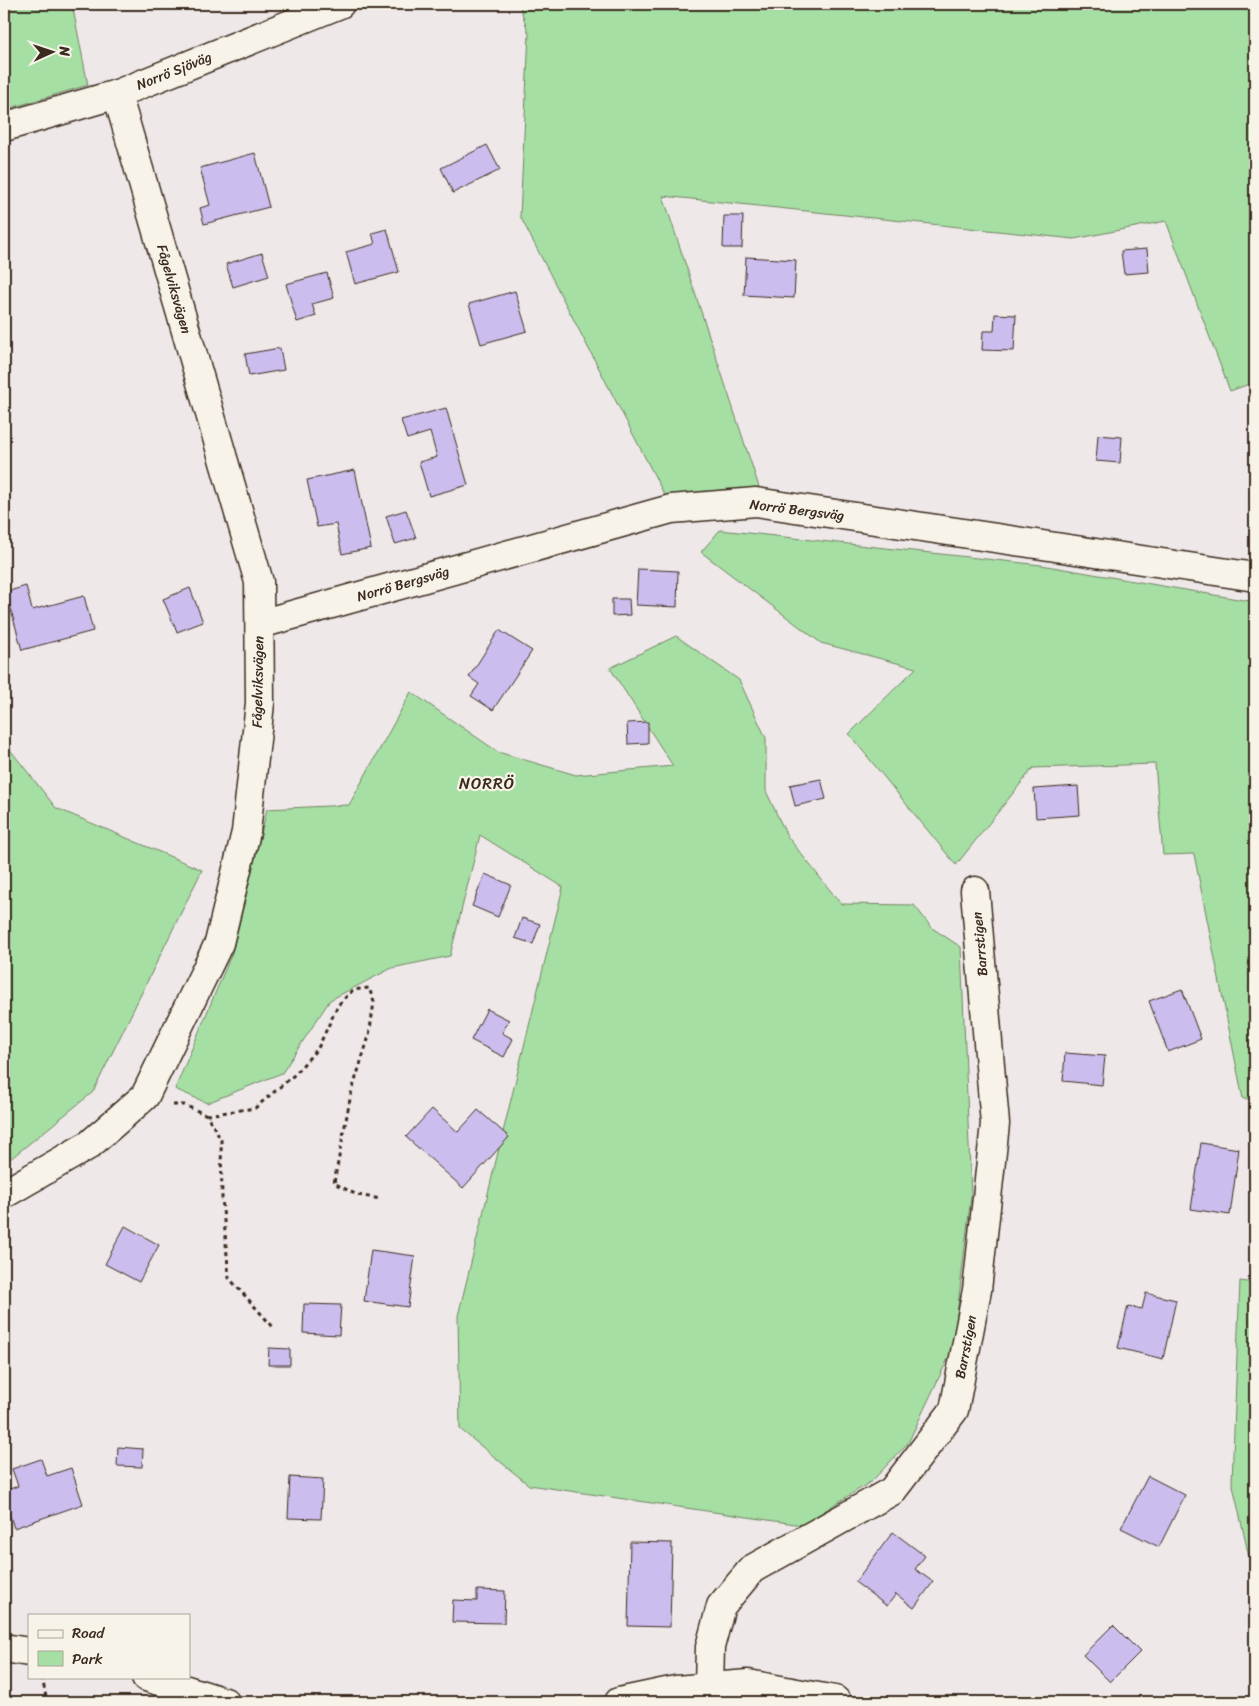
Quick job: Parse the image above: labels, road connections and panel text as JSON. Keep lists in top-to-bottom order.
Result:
{
  "streets": {
    "street": [
      "Norrö Sjöväg",
      "Fågelviksvägen",
      "Norrö Bergsväg",
      "Barrstigen"
    ]
  },
  "crossings": [
    ["Norrö Sjöväg", "Fågelviksvägen"],
    ["Fågelviksvägen", "Norrö Bergsväg"]
  ],
  "districts": ["NORRÖ"],
  "legend": ["Road", "Park"],
  "north": "right"
}
